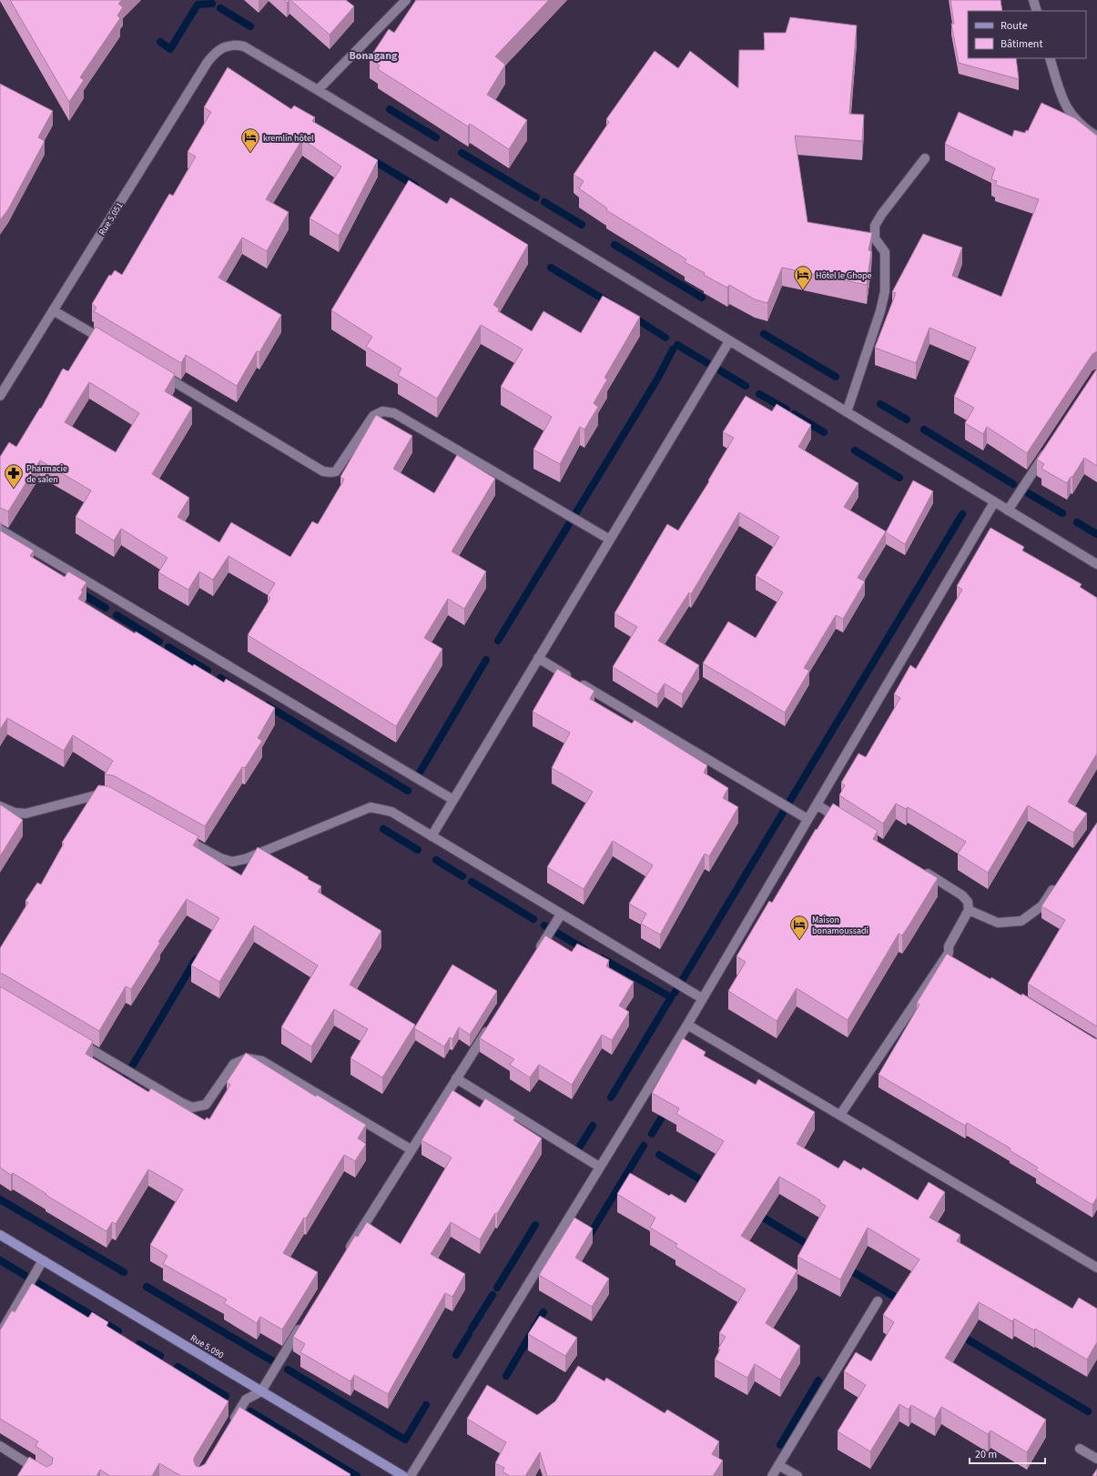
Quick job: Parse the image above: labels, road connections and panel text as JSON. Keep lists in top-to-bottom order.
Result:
{
  "streets": {
    "main road": ["Rue 5.090"],
    "street": ["Rue 5.051"]
  },
  "districts": ["Bonagang"],
  "places": {
    "hotel": ["kremlin hôtel", "Hôtel le Ghope", "Maison bonamoussadi"],
    "pharmacy": ["Pharmacie de salen"]
  },
  "legend": ["Route", "Bâtiment"],
  "scale_bar": "20 m"
}
